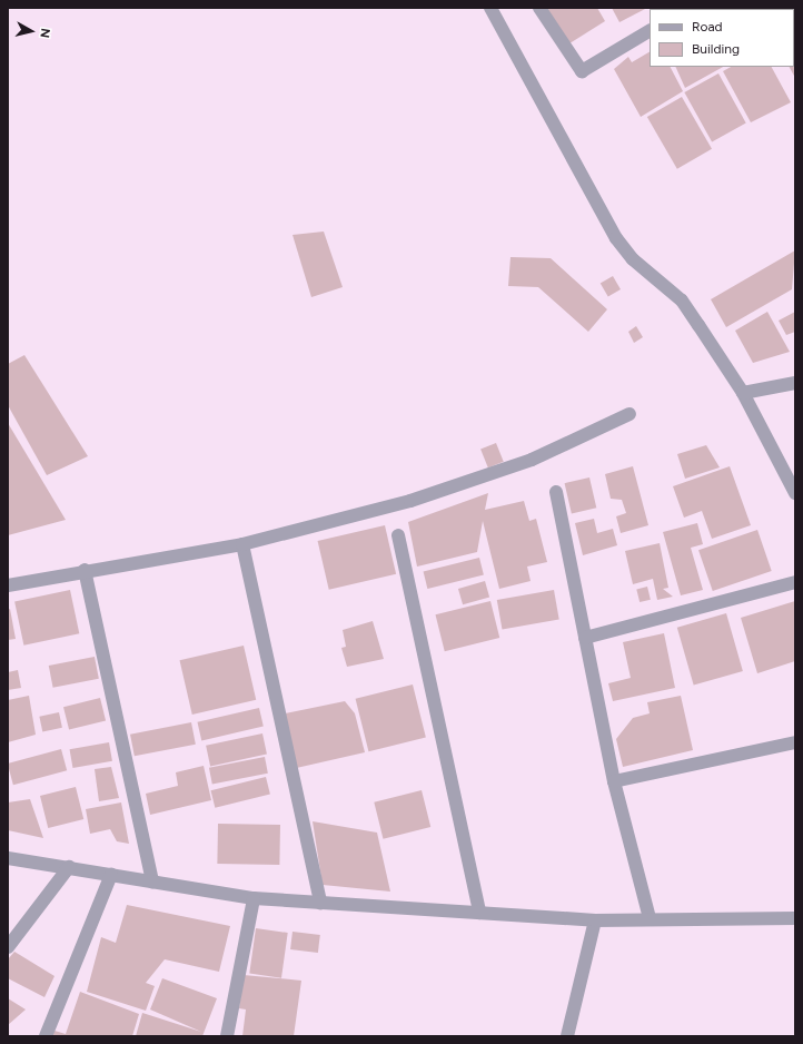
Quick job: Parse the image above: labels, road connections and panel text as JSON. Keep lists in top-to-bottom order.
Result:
{
  "legend": ["Road", "Building"],
  "north": "right"
}
